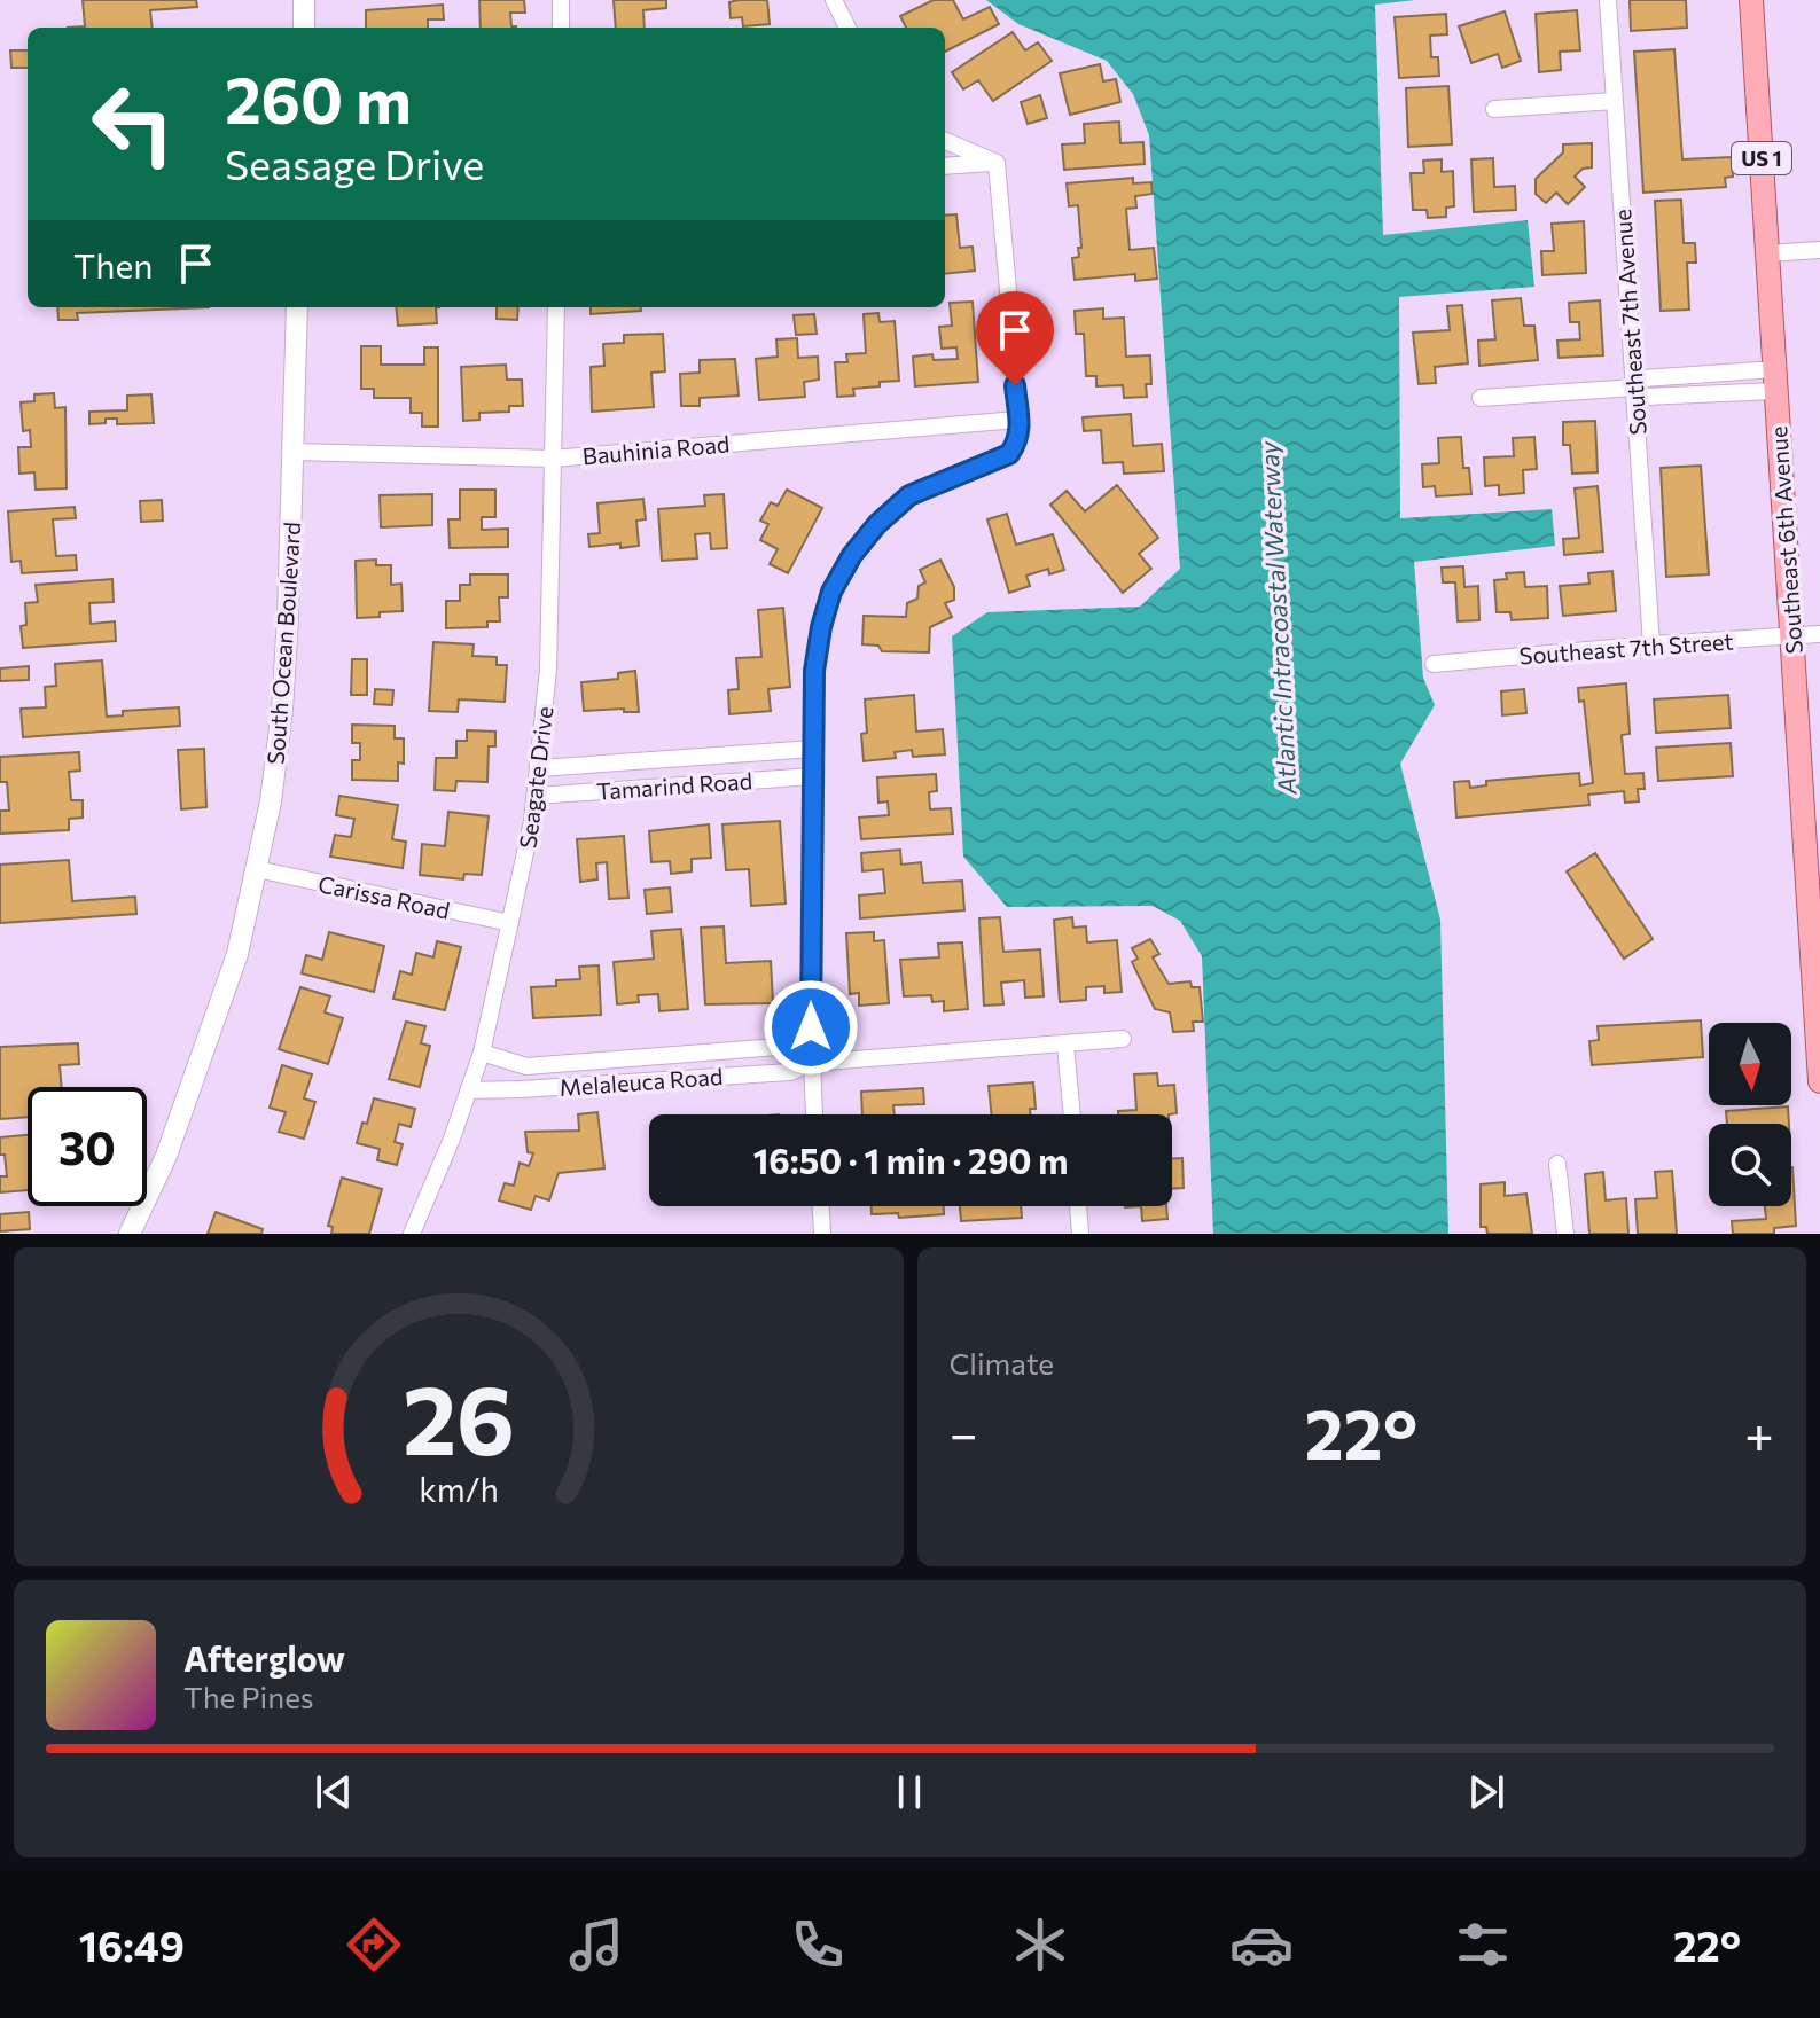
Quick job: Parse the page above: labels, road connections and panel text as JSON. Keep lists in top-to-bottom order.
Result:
{
  "streets": {
    "main road": ["US 1", "Southeast 6th Avenue", "South Ocean Boulevard"],
    "street": [
      "Southeast 7th Avenue",
      "Bauhinia Road",
      "Southeast 7th Street",
      "Seagate Drive",
      "Tamarind Road",
      "Carissa Road",
      "Melaleuca Road"
    ]
  },
  "crossings": [
    ["Southeast 7th Avenue", "Southeast 7th Street"],
    ["Bauhinia Road", "South Ocean Boulevard"],
    ["Bauhinia Road", "Seagate Drive"],
    ["Southeast 6th Avenue", "Southeast 7th Street"],
    ["South Ocean Boulevard", "Carissa Road"],
    ["Seagate Drive", "Tamarind Road"],
    ["Seagate Drive", "Carissa Road"],
    ["Seagate Drive", "Melaleuca Road"]
  ],
  "water": ["Atlantic Intracoastal Waterway"],
  "north": "bottom",
  "page": {
    "turn": ["260 m", "Seasage Drive"],
    "then": "Then",
    "limit": "30",
    "trip": "16:50 · 1 min · 290 m",
    "tile": "Climate",
    "heat": ["−", "22°", "+"],
    "song": ["Afterglow", "The Pines"],
    "tabs": ["16:49", "22°"],
    "gauge": ["26", "km/h"]
  }
}
